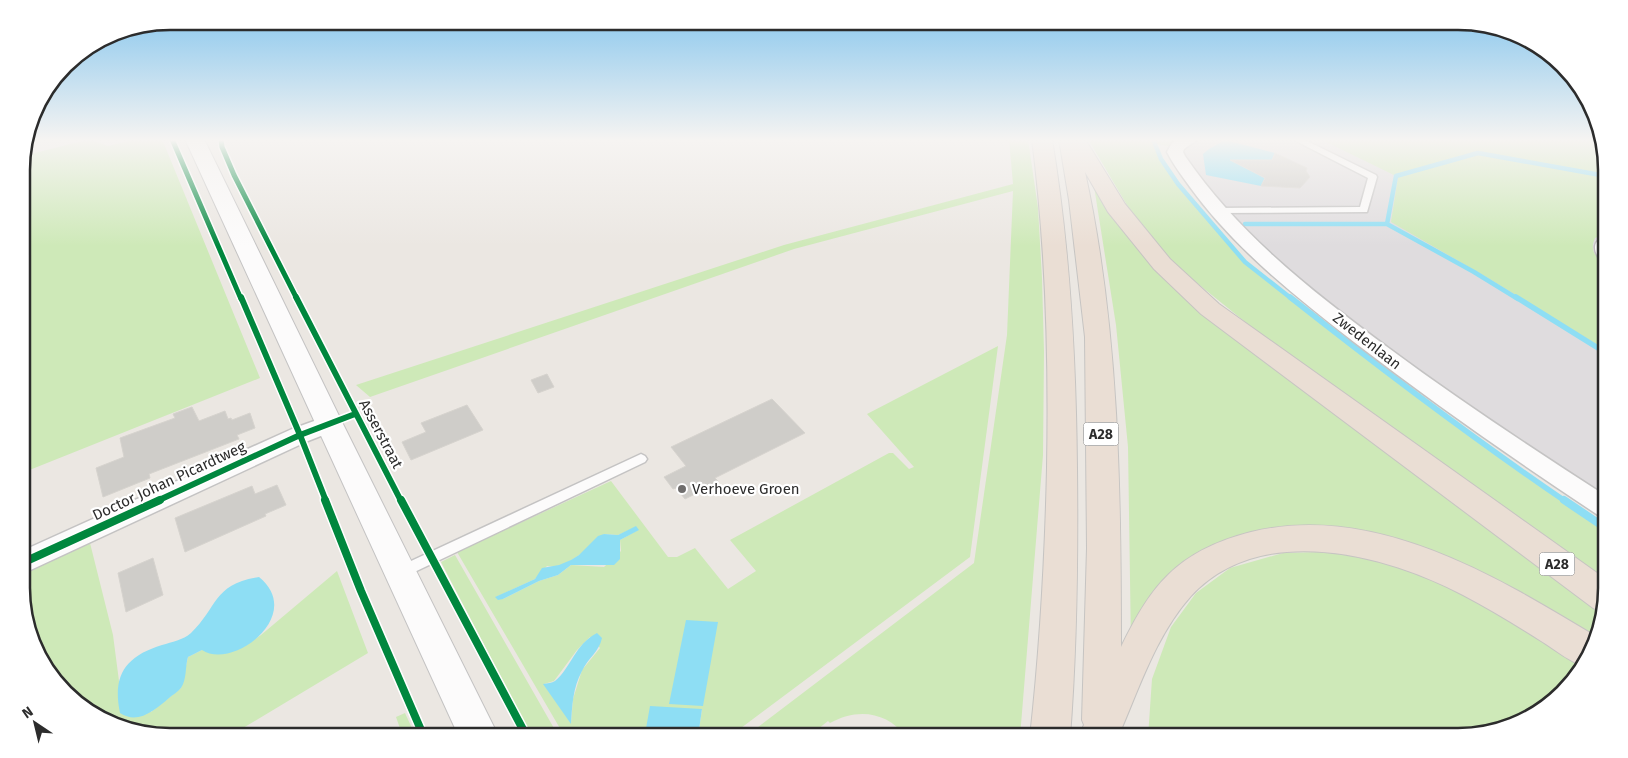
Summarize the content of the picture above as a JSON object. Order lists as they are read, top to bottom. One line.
{"streets":{"highway":["A28"],"street":["Zwedenlaan","Doctor Johan Picardtweg"],"cycle path":["Asserstraat"]},"places":["Verhoeve Groen"],"north":"top left"}
